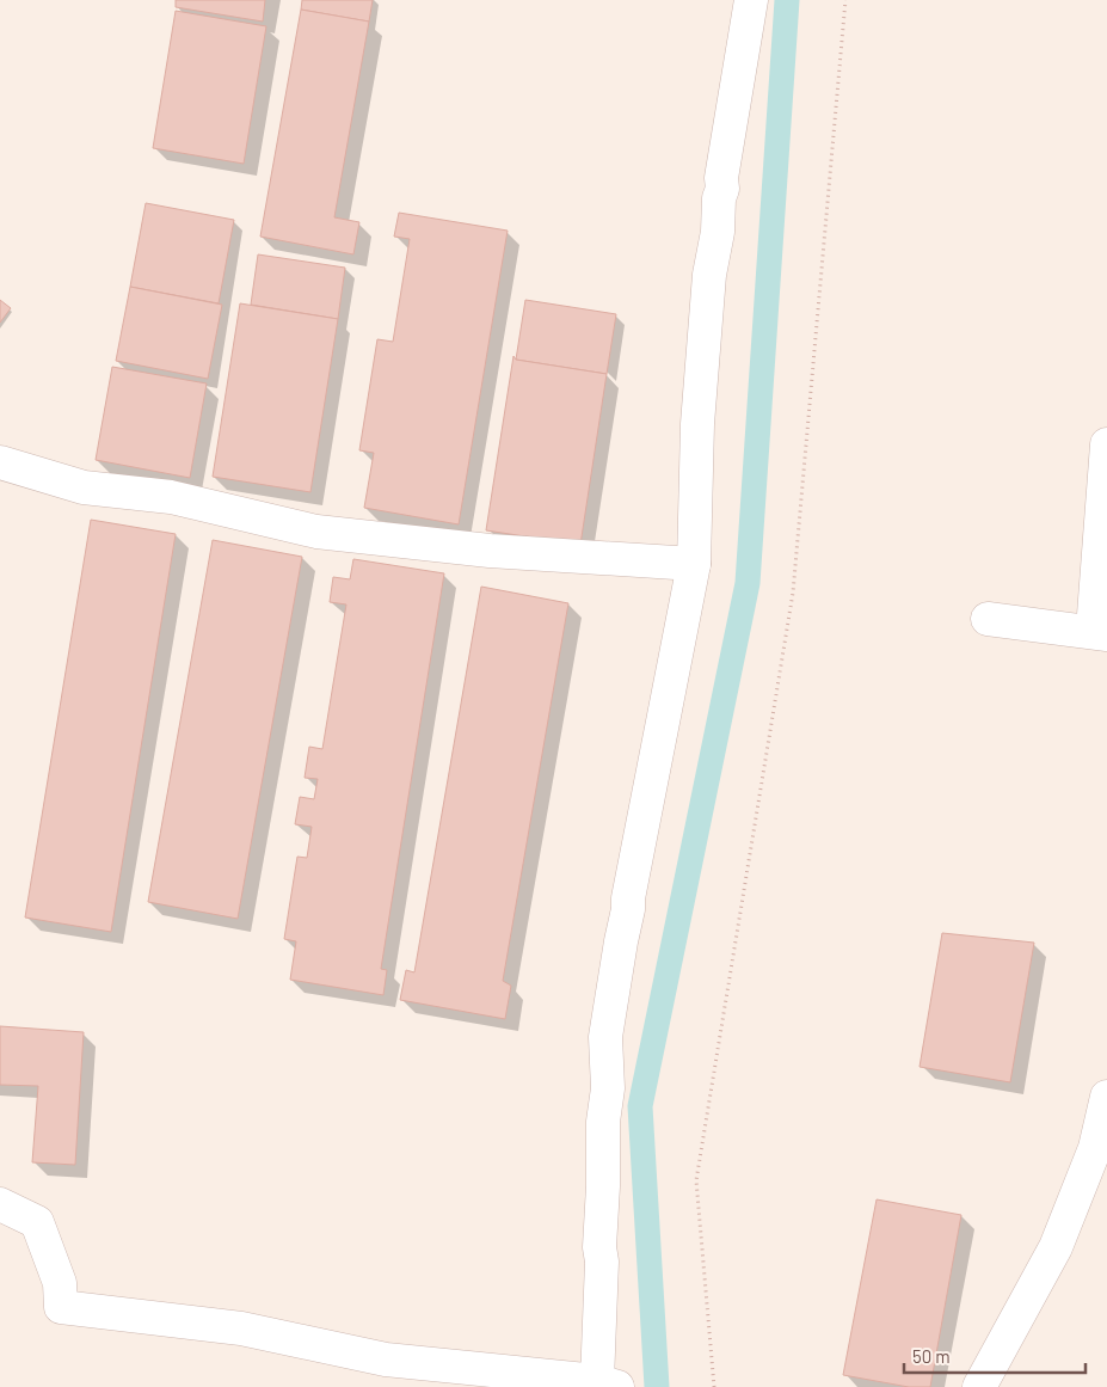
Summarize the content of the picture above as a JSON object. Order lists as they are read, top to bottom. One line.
{"scale_bar":"50 m"}
